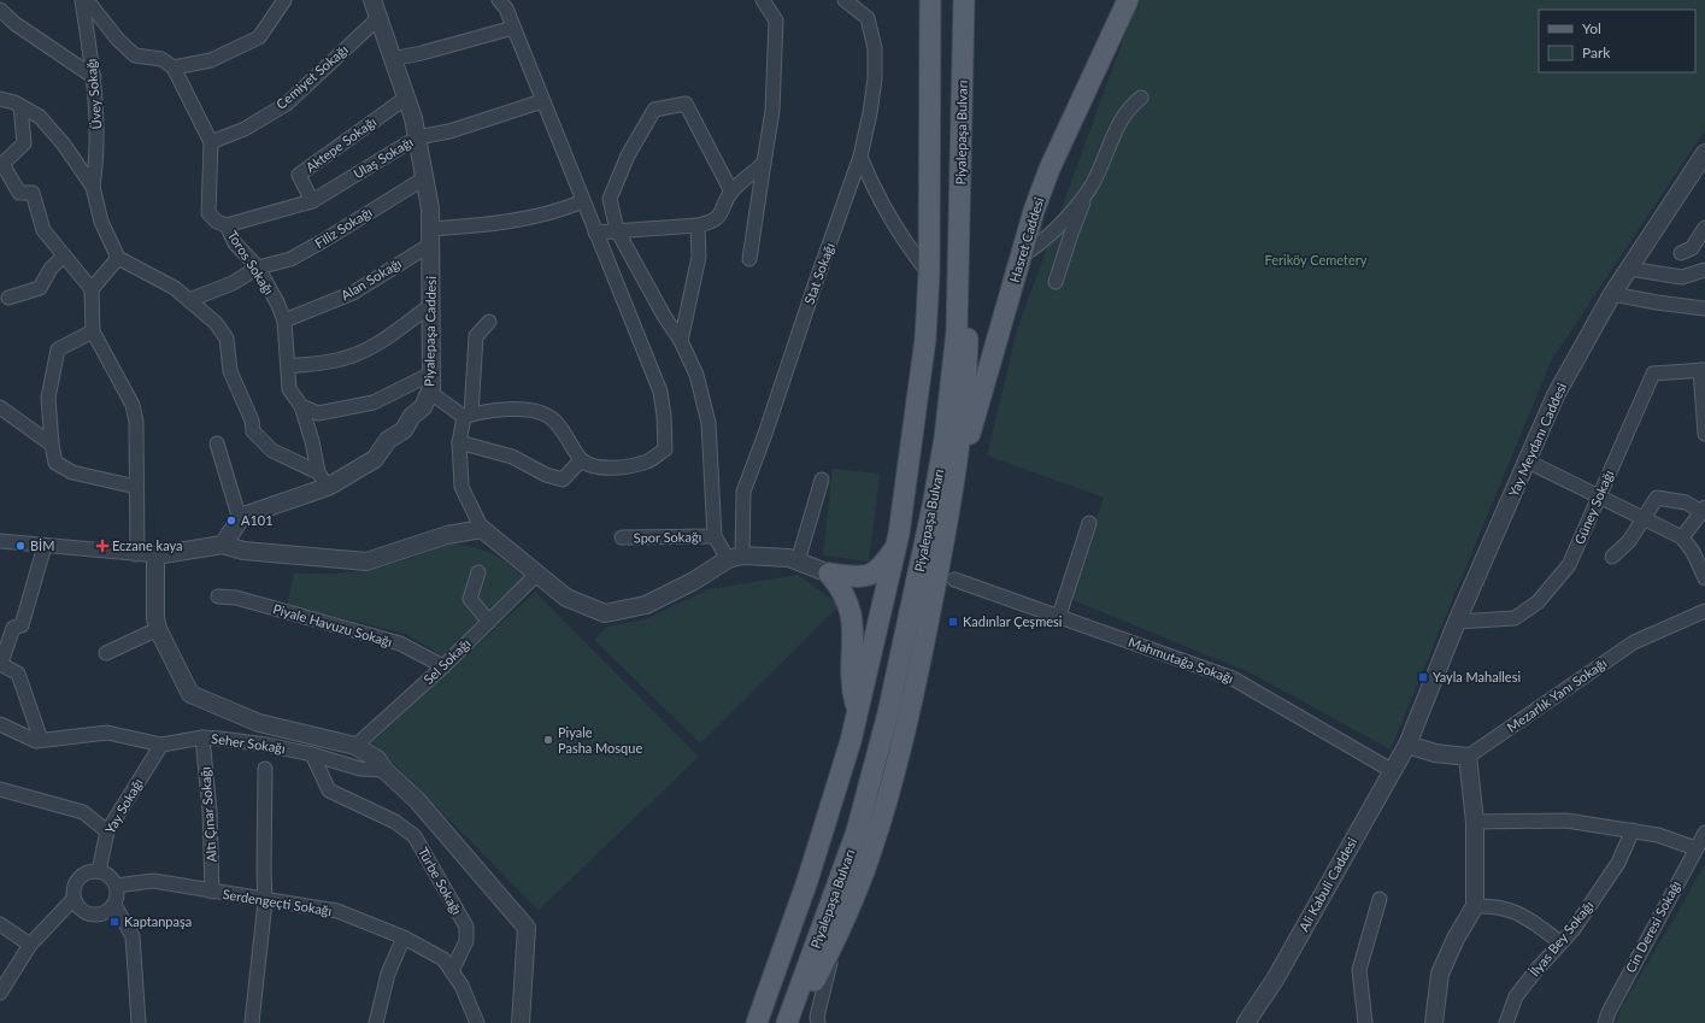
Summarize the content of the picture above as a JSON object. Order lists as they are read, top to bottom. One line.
{"streets":{"main road":["Piyalepaşa Bulvarı","Hasret Caddesi"],"street":["Cemiyet Sokağı","Üvey Sokağı","Aktepe Sokağı","Ulaş Sokağı","Filiz Sokağı","Toros Sokağı","Stat Sokağı","Alan Sokağı","Piyalepaşa Caddesi","Yay Meydanı Caddesi","Güney Sokağı","Spor Sokağı","Piyale Havuzu Sokağı","Mahmutağa Sokağı","Sel Sokağı","Mezarlık Yanı Sokağı","Seher Sokağı","Yay Sokağı","Altı Çınar Sokağı","Türbe Sokağı","Ali Kabuli Caddesi","Serdengeçti Sokağı","Cin Deresi Sokağı","İlyas Bey Sokağı"]},"crossings":[["Cemiyet Sokağı","Toros Sokağı"],["Cemiyet Sokağı","Piyalepaşa Caddesi"],["Aktepe Sokağı","Ulaş Sokağı"],["Aktepe Sokağı","Piyalepaşa Caddesi"],["Ulaş Sokağı","Toros Sokağı"],["Ulaş Sokağı","Piyalepaşa Caddesi"],["Filiz Sokağı","Toros Sokağı"],["Filiz Sokağı","Piyalepaşa Caddesi"],["Toros Sokağı","Alan Sokağı"],["Alan Sokağı","Piyalepaşa Caddesi"],["Yay Meydanı Caddesi","Güney Sokağı"],["Yay Meydanı Caddesi","Ali Kabuli Caddesi"],["Piyale Havuzu Sokağı","Sel Sokağı"],["Mahmutağa Sokağı","Ali Kabuli Caddesi"],["Seher Sokağı","Yay Sokağı"],["Seher Sokağı","Altı Çınar Sokağı"],["Seher Sokağı","Türbe Sokağı"],["Yay Sokağı","Serdengeçti Sokağı"],["Altı Çınar Sokağı","Serdengeçti Sokağı"],["Türbe Sokağı","Serdengeçti Sokağı"]],"parks":["Feriköy Cemetery"],"places":{"other":["A101","BİM","Piyale Pasha Mosque"],"health":["Eczane kaya"],"transit":["Kadınlar Çeşmesi","Yayla Mahallesi","Kaptanpaşa"]},"legend":["Yol","Park"]}
